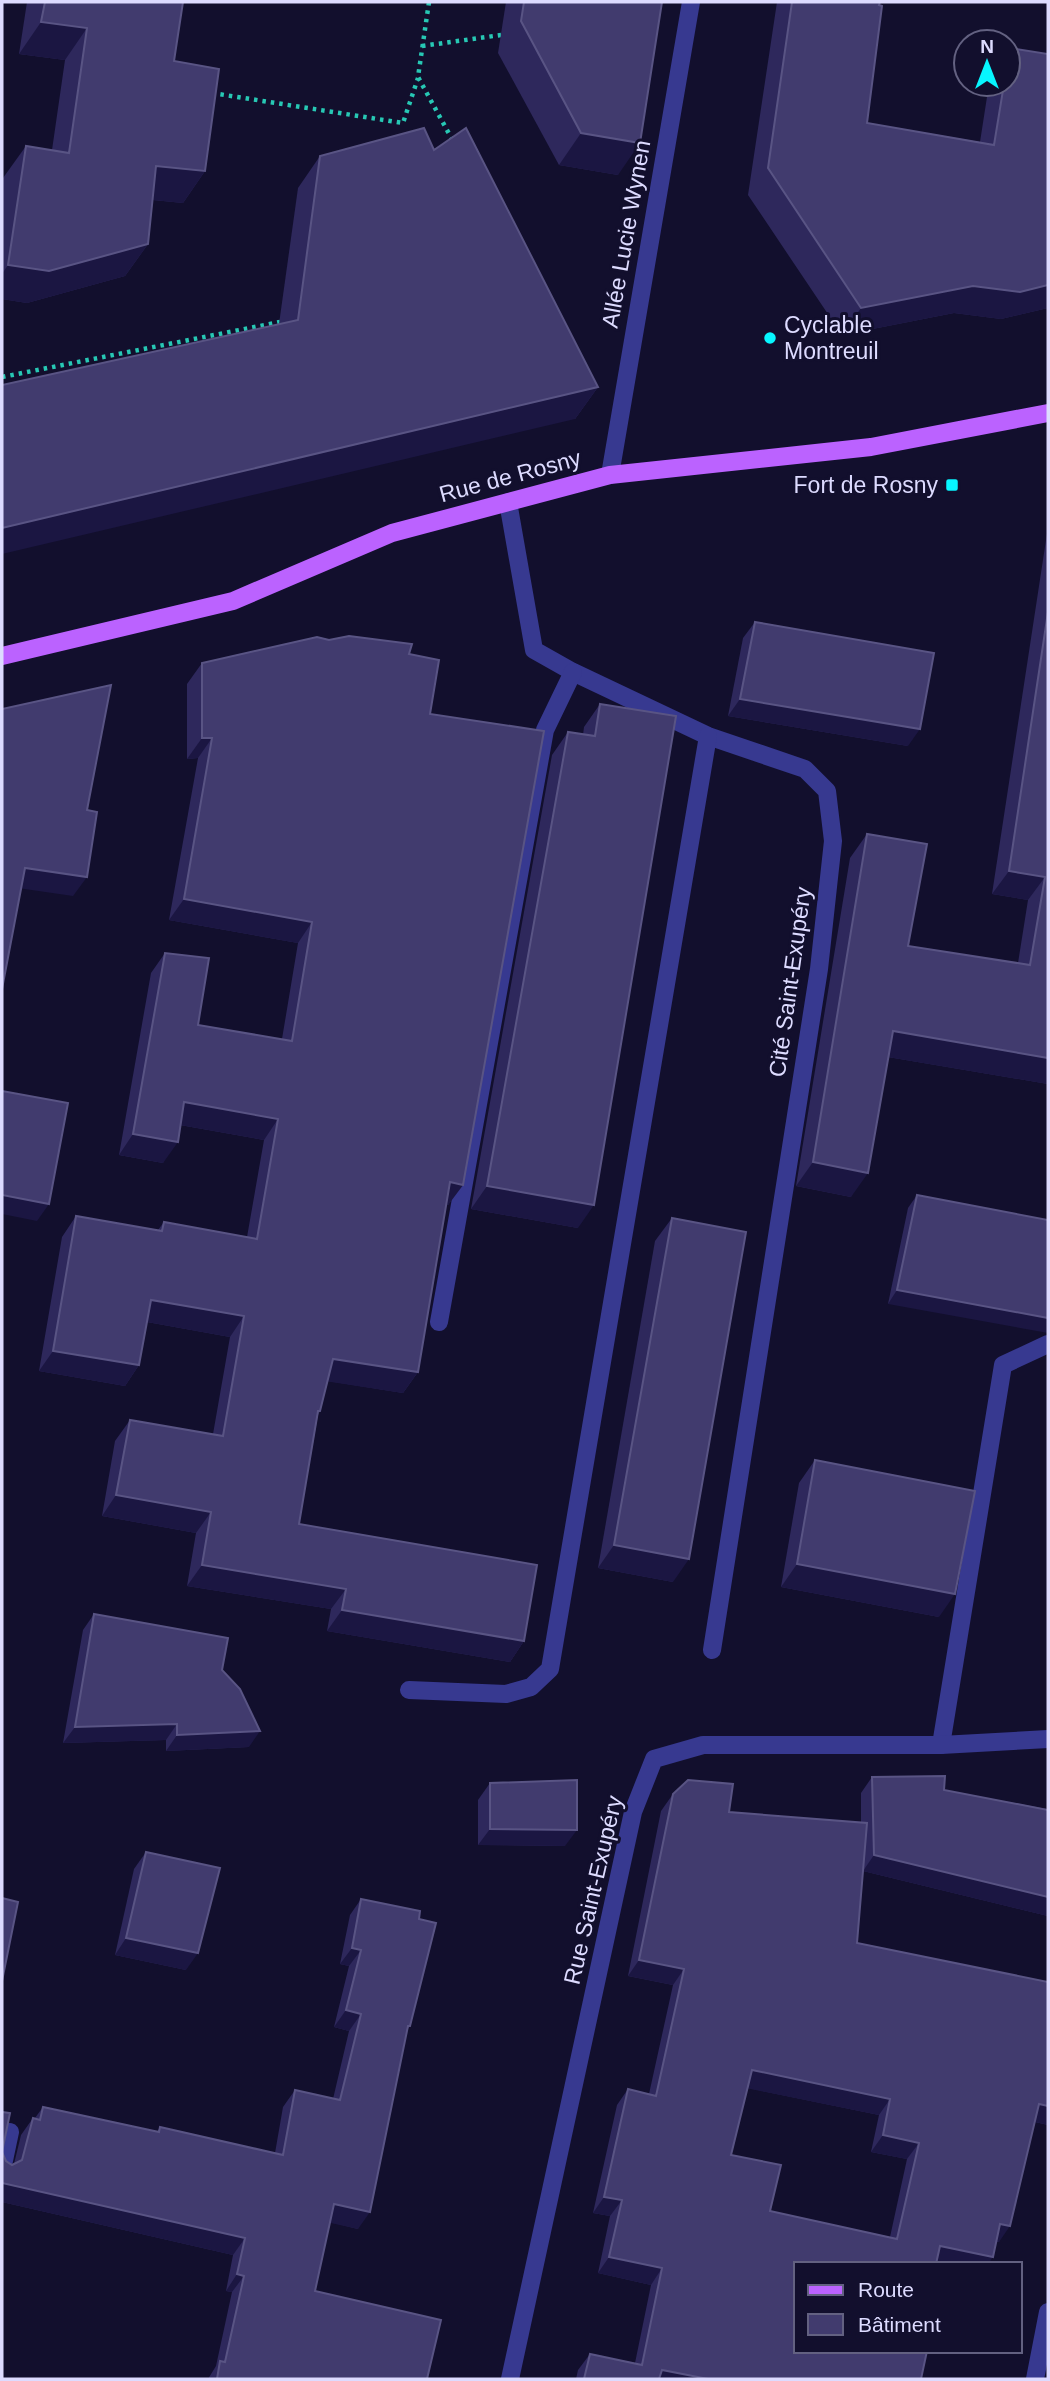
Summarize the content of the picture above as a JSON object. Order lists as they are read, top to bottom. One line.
{"streets":{"main road":["Rue de Rosny"],"street":["Allée Lucie Wynen","Cité Saint-Exupéry","Rue Saint-Exupéry"]},"crossings":[["Allée Lucie Wynen","Rue de Rosny"],["Rue de Rosny","Cité Saint-Exupéry"]],"places":{"other":["Cyclable Montreuil"],"transit":["Fort de Rosny"]},"legend":["Route","Bâtiment"],"north":"top"}
